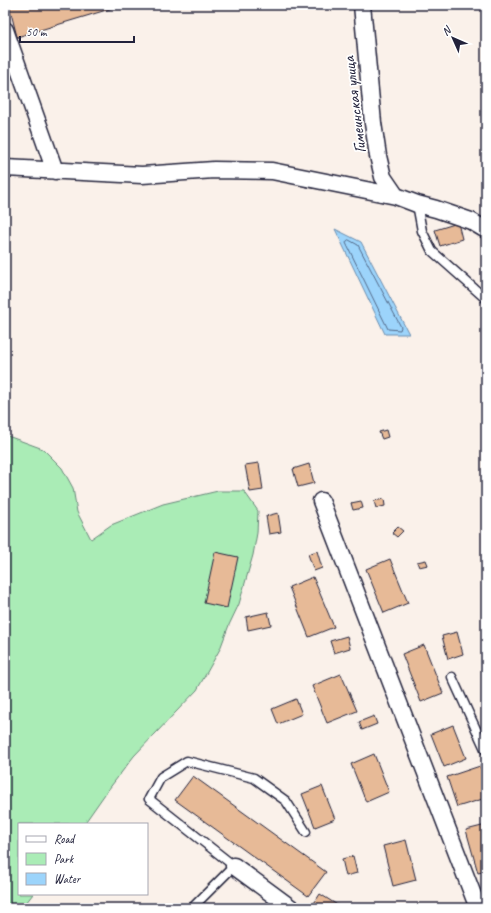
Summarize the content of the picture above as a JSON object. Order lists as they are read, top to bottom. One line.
{"streets":{"street":["Гимеинская улица"]},"legend":["Road","Park","Water"],"scale_bar":"50 m","north":"top left"}
